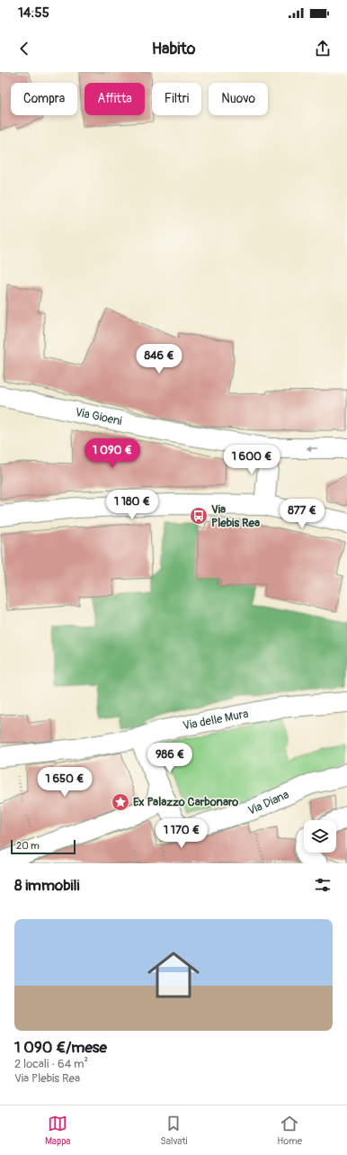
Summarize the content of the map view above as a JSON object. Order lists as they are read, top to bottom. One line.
{"streets":{"street":["Via Gioeni","Via delle Mura","Via Diana"]},"places":{"bus stop":["Via Plebis Rea"],"place":["Ex Palazzo Carbonaro"]},"scale_bar":"20 m","page":{"status":"14:55","header":"Habito","chip":["Compra","Affitta","Filtri","Nuovo"],"price":["846 €","1 090 €","1 600 €","1 180 €","877 €","986 €","1 650 €","1 170 €"],"scale":"20 m","heading":"8 immobili","list":[{"name":"1 090 €/mese","note":"2 locali · 64 m² · Via Plebis Rea"}],"tabs":["Mappa","Salvati","Home"]}}
